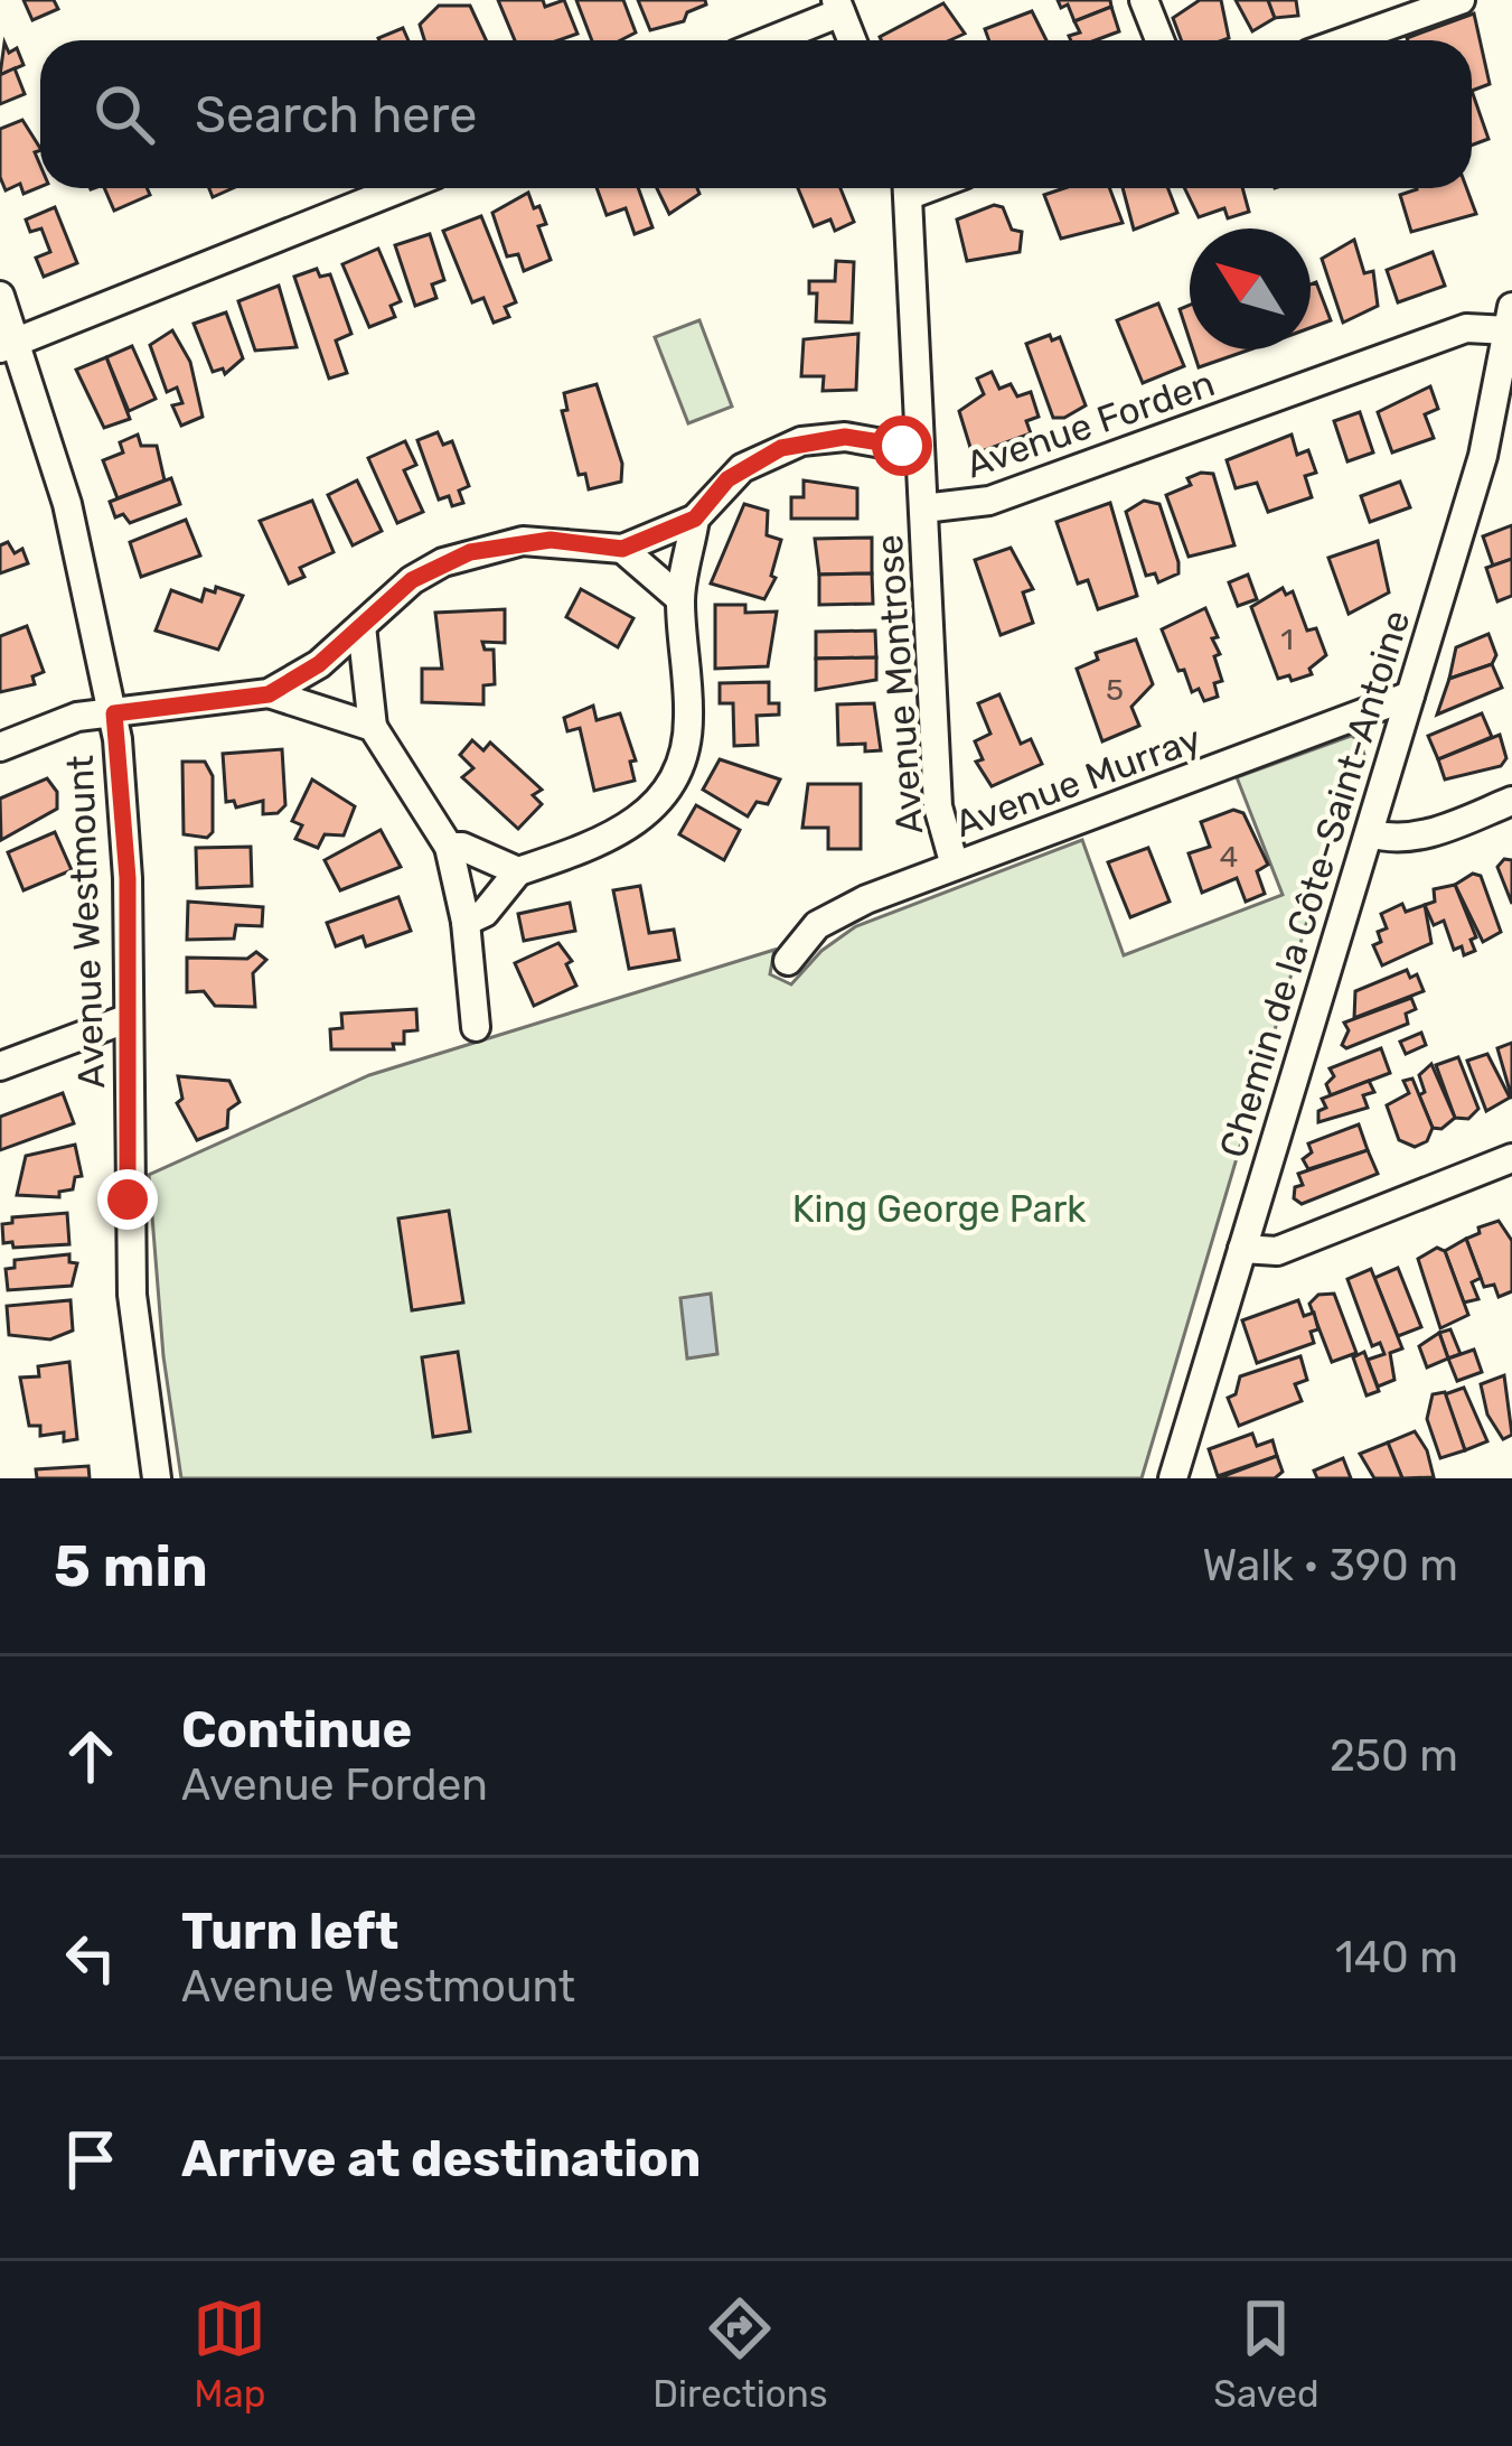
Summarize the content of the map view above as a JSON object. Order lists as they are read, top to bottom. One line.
{"streets":{"street":["Avenue Forden","Avenue Montrose","Avenue Murray","Chemin de la Côte-Saint-Antoine","Avenue Westmount"]},"crossings":[["Avenue Forden","Avenue Montrose"],["Avenue Forden","Chemin de la Côte-Saint-Antoine"],["Avenue Forden","Avenue Westmount"],["Avenue Montrose","Avenue Murray"],["Avenue Murray","Chemin de la Côte-Saint-Antoine"]],"parks":["King George Park"],"house_numbers":["1","5","4"],"north":"top left","page":{"search":"Search here","heading":["5 min","Walk · 390 m"],"list":[["Continue","Avenue Forden","250 m"],["Turn left","Avenue Westmount","140 m"],"Arrive at destination"],"nav":["Map","Directions","Saved"]}}
